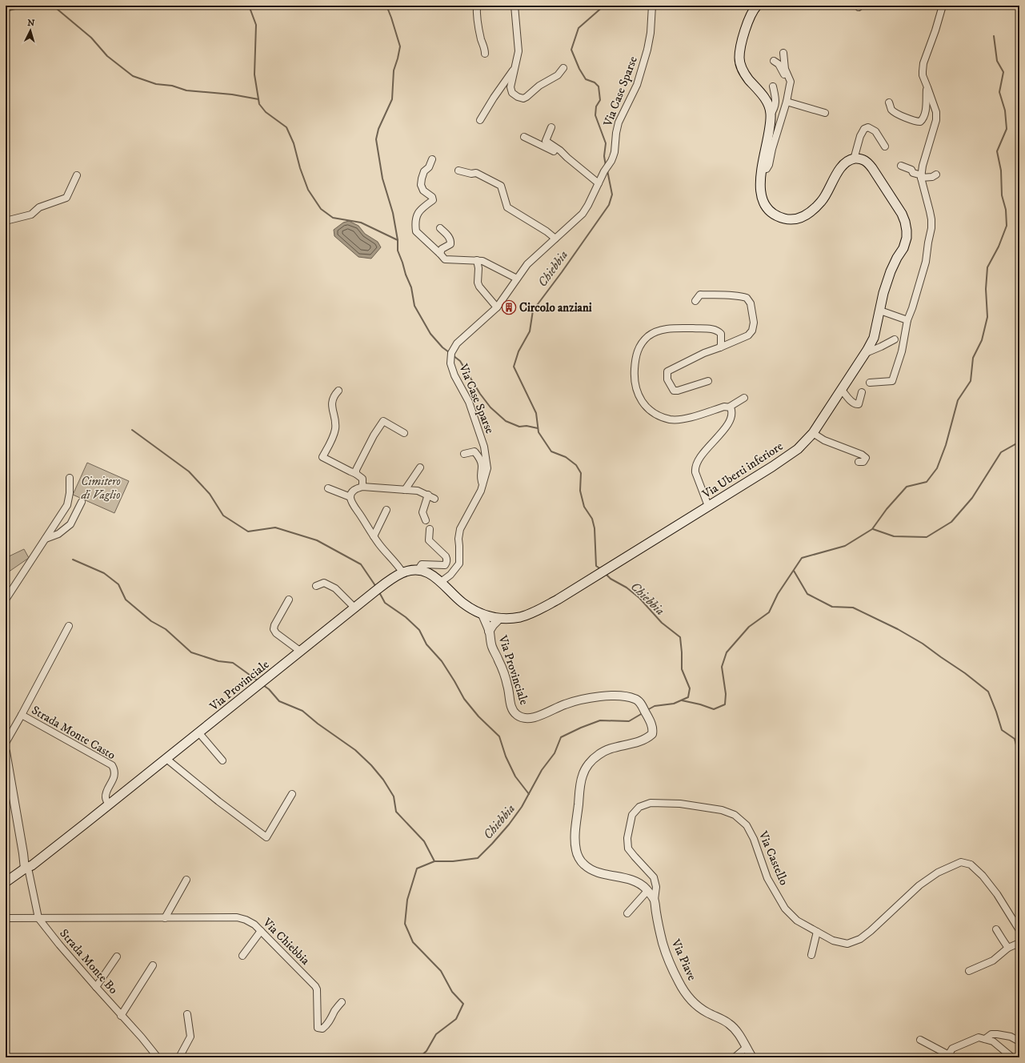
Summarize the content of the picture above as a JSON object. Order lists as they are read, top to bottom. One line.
{"streets":{"main road":["Via Uberti inferiore","Via Provinciale"],"street":["Via Case Sparse","Strada Monte Casto","Via Castello","Via Chiebbia","Via Piave","Strada Monte Bo"]},"crossings":[["Via Case Sparse","Via Uberti inferiore"],["Via Uberti inferiore","Via Provinciale"],["Via Provinciale","Strada Monte Casto"],["Via Provinciale","Via Castello"],["Via Provinciale","Via Piave"],["Via Provinciale","Strada Monte Bo"],["Via Castello","Via Piave"],["Via Chiebbia","Strada Monte Bo"]],"water":["Chiebbia"],"parks":["Cimitero di Vaglio"],"places":{"building":["Circolo anziani"]},"north":"top"}
